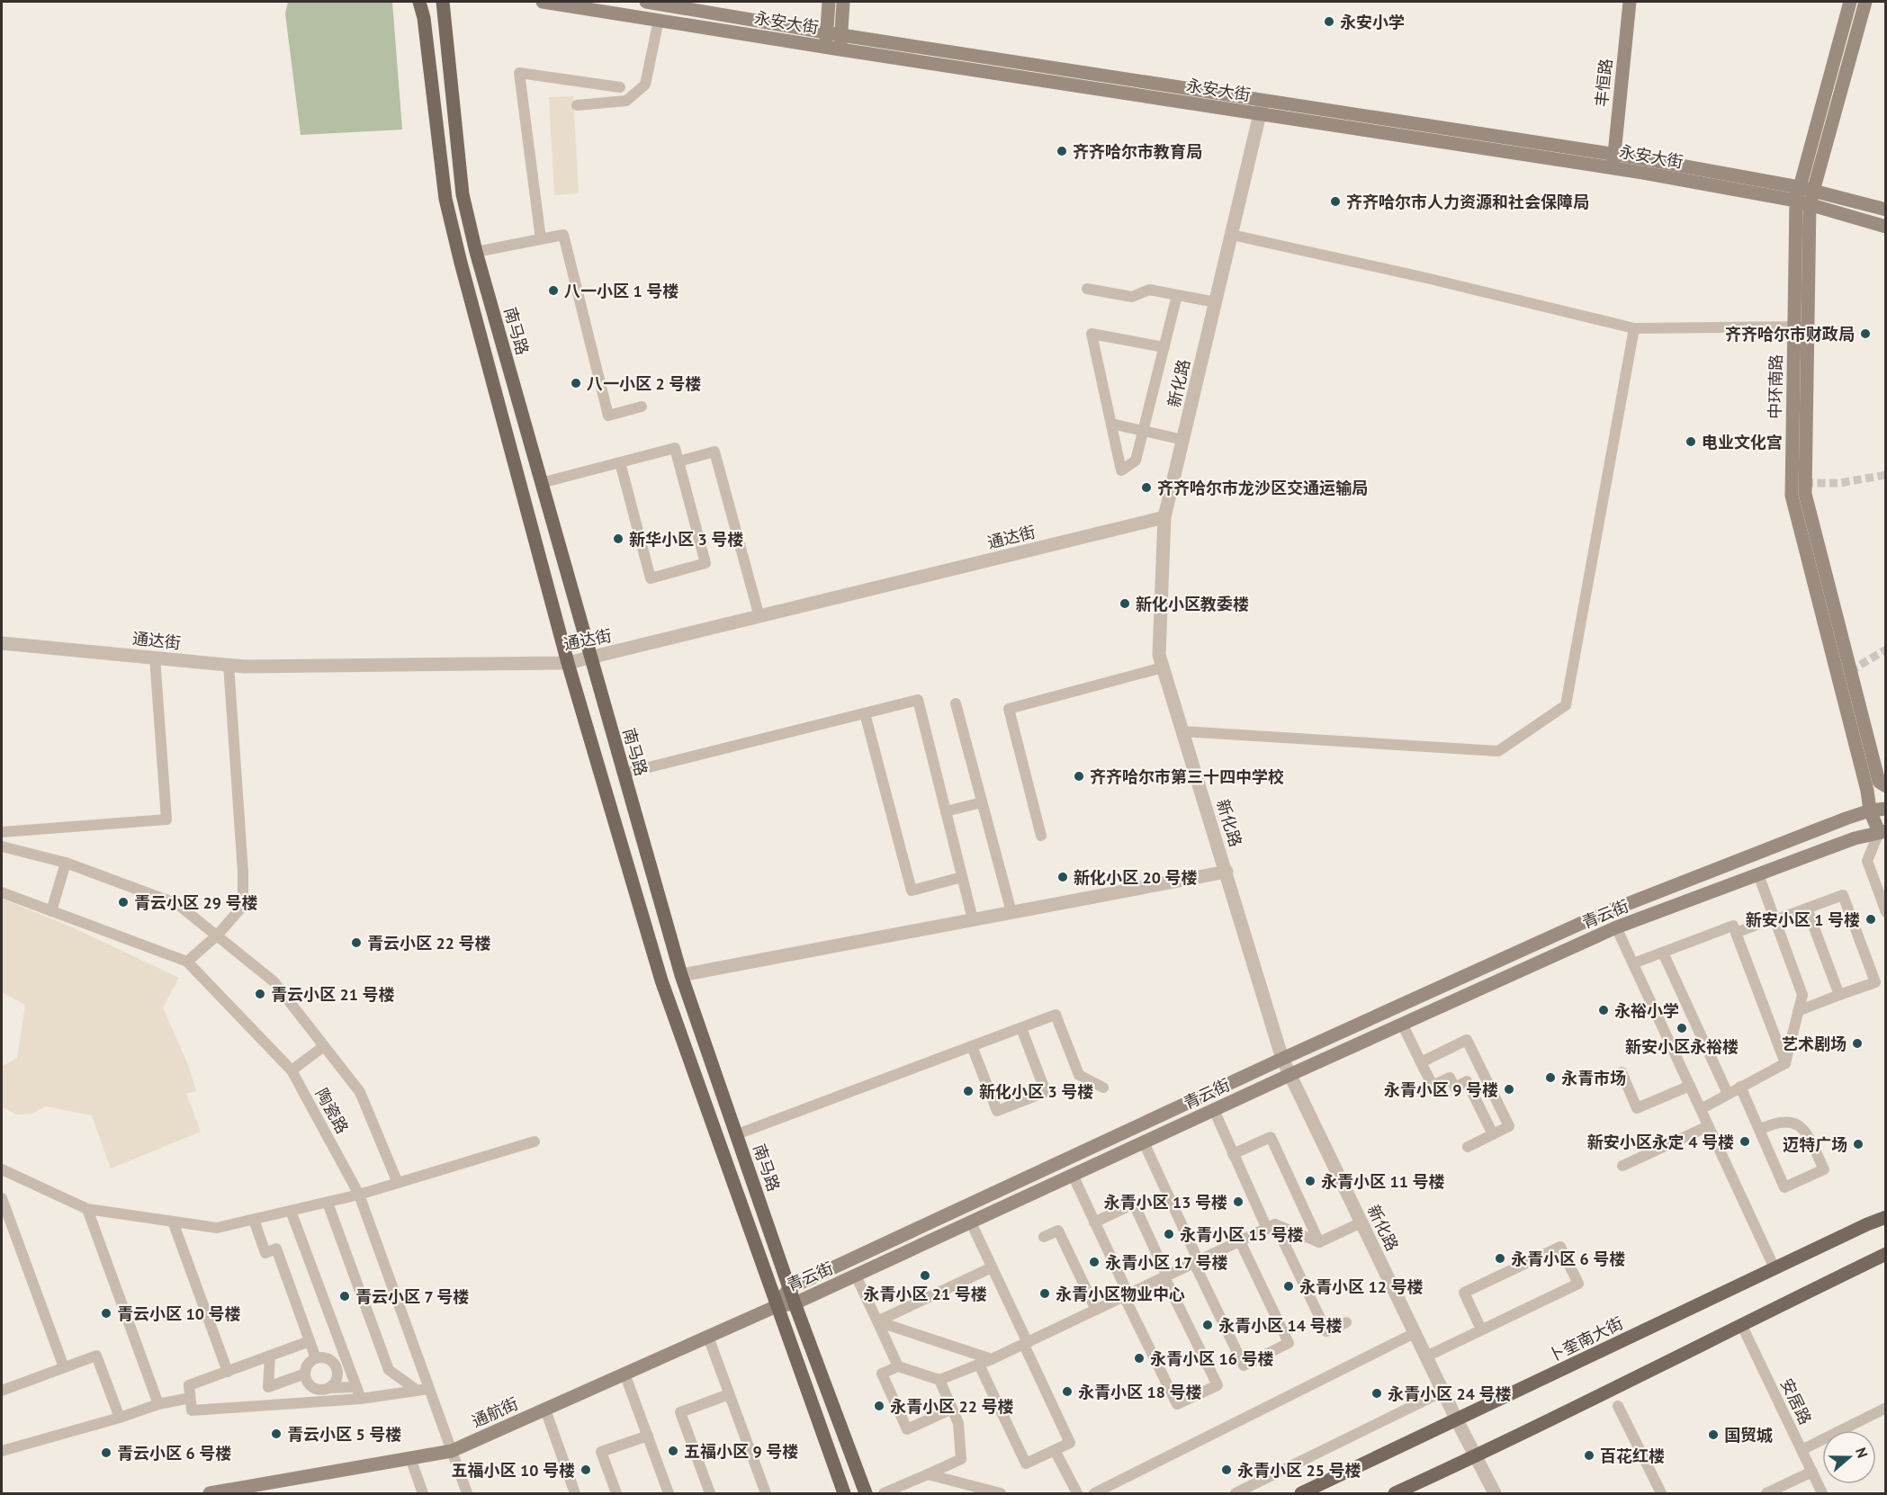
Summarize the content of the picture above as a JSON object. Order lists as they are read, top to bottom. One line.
{"streets":{"main road":["永安大街","丰恒路","南马路","中环南路","青云街","卜奎南大街","通航街"],"street":["新化路","通达街","陶瓷路","安居路"]},"crossings":[["永安大街","丰恒路"],["永安大街","新化路"],["永安大街","中环南路"],["南马路","通达街"],["南马路","青云街"],["新化路","通达街"],["新化路","青云街"],["新化路","卜奎南大街"],["中环南路","青云街"],["青云街","通航街"],["陶瓷路","通航街"]],"places":["永安小学","齐齐哈尔市教育局","齐齐哈尔市人力资源和社会保障局","八一小区 1 号楼","齐齐哈尔市财政局","八一小区 2 号楼","电业文化宫","齐齐哈尔市龙沙区交通运输局","新华小区 3 号楼","新化小区教委楼","齐齐哈尔市第三十四中学校","新化小区 20 号楼","青云小区 29 号楼","新安小区 1 号楼","青云小区 22 号楼","青云小区 21 号楼","永裕小学","新安小区永裕楼","艺术剧场","永青市场","永青小区 9 号楼","新化小区 3 号楼","新安小区永定 4 号楼","迈特广场","永青小区 11 号楼","永青小区 13 号楼","永青小区 15 号楼","永青小区 6 号楼","永青小区 17 号楼","永青小区 21 号楼","永青小区 12 号楼","永青小区物业中心","青云小区 7 号楼","青云小区 10 号楼","永青小区 14 号楼","永青小区 16 号楼","永青小区 18 号楼","永青小区 24 号楼","永青小区 22 号楼","青云小区 5 号楼","国贸城","五福小区 9 号楼","青云小区 6 号楼","百花红楼","五福小区 10 号楼","永青小区 25 号楼"],"north":"right"}
